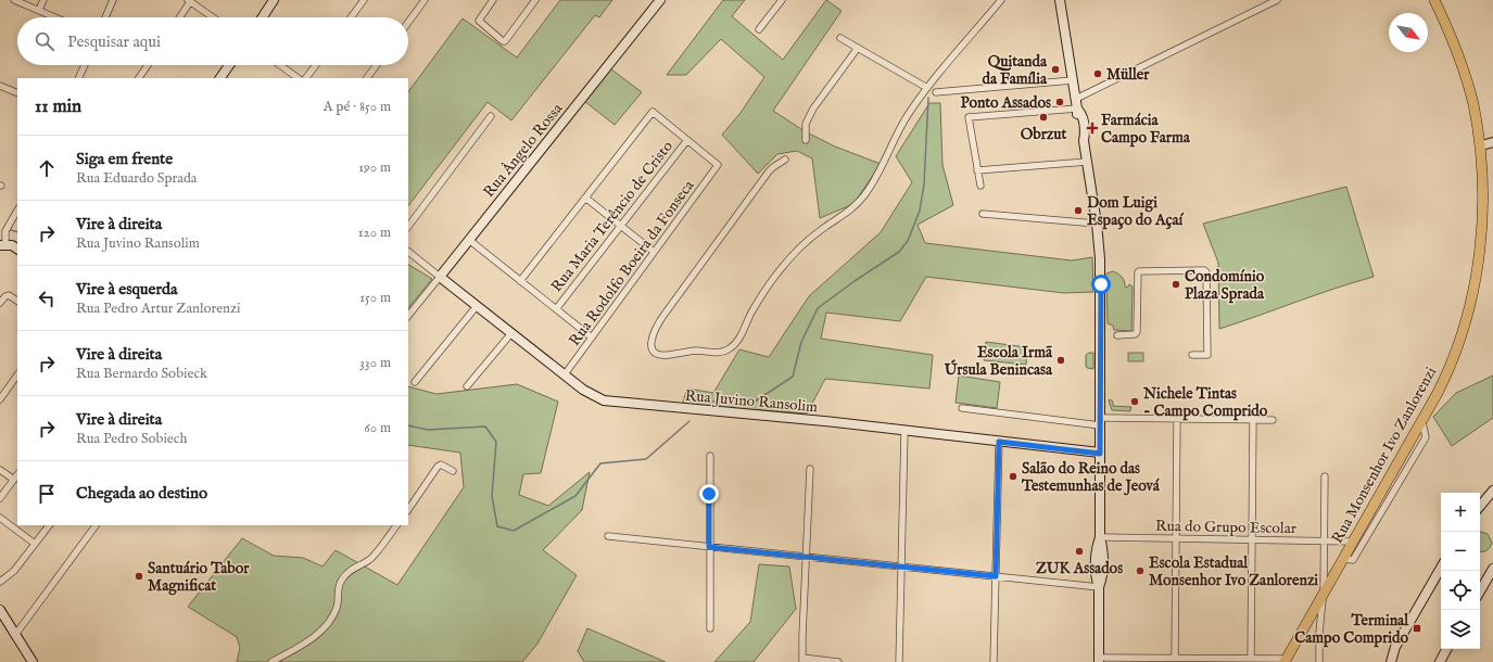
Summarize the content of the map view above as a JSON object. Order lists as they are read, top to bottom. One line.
{"streets":{"main road":["Rua Monsenhor Ivo Zanlorenzi"],"street":["Rua Ângelo Rossa","Rua Maria Terêncio de Cristo","Rua Rodolfo Boeira da Fonseca","Rua Juvino Ransolim","Rua do Grupo Escolar"]},"crossings":[["Rua Ângelo Rossa","Rua Juvino Ransolim"],["Rua Maria Terêncio de Cristo","Rua Rodolfo Boeira da Fonseca"],["Rua Rodolfo Boeira da Fonseca","Rua Juvino Ransolim"],["Rua Monsenhor Ivo Zanlorenzi","Rua do Grupo Escolar"]],"places":{"other":["Quitanda da Família","Müller","Ponto Assados","Obrzut","Dom Luigi Espaço do Açaí","Condomínio Plaza Sprada","Escola Irmã Úrsula Benincasa","Nichele Tintas - Campo Comprido","Salão do Reino das Testemunhas de Jeová","ZUK Assados","Escola Estadual Monsenhor Ivo Zanlorenzi","Santuário Tabor Magnificat"],"health":["Farmácia Campo Farma"],"transit":["Terminal Campo Comprido"]},"north":"bottom right","page":{"search":"Pesquisar aqui","heading":["11 min","A pé · 850 m"],"list":[["Siga em frente","Rua Eduardo Sprada","190 m"],["Vire à direita","Rua Juvino Ransolim","120 m"],["Vire à esquerda","Rua Pedro Artur Zanlorenzi","150 m"],["Vire à direita","Rua Bernardo Sobieck","330 m"],["Vire à direita","Rua Pedro Sobiech","60 m"],"Chegada ao destino"],"map_buttons":["+","−"]}}
